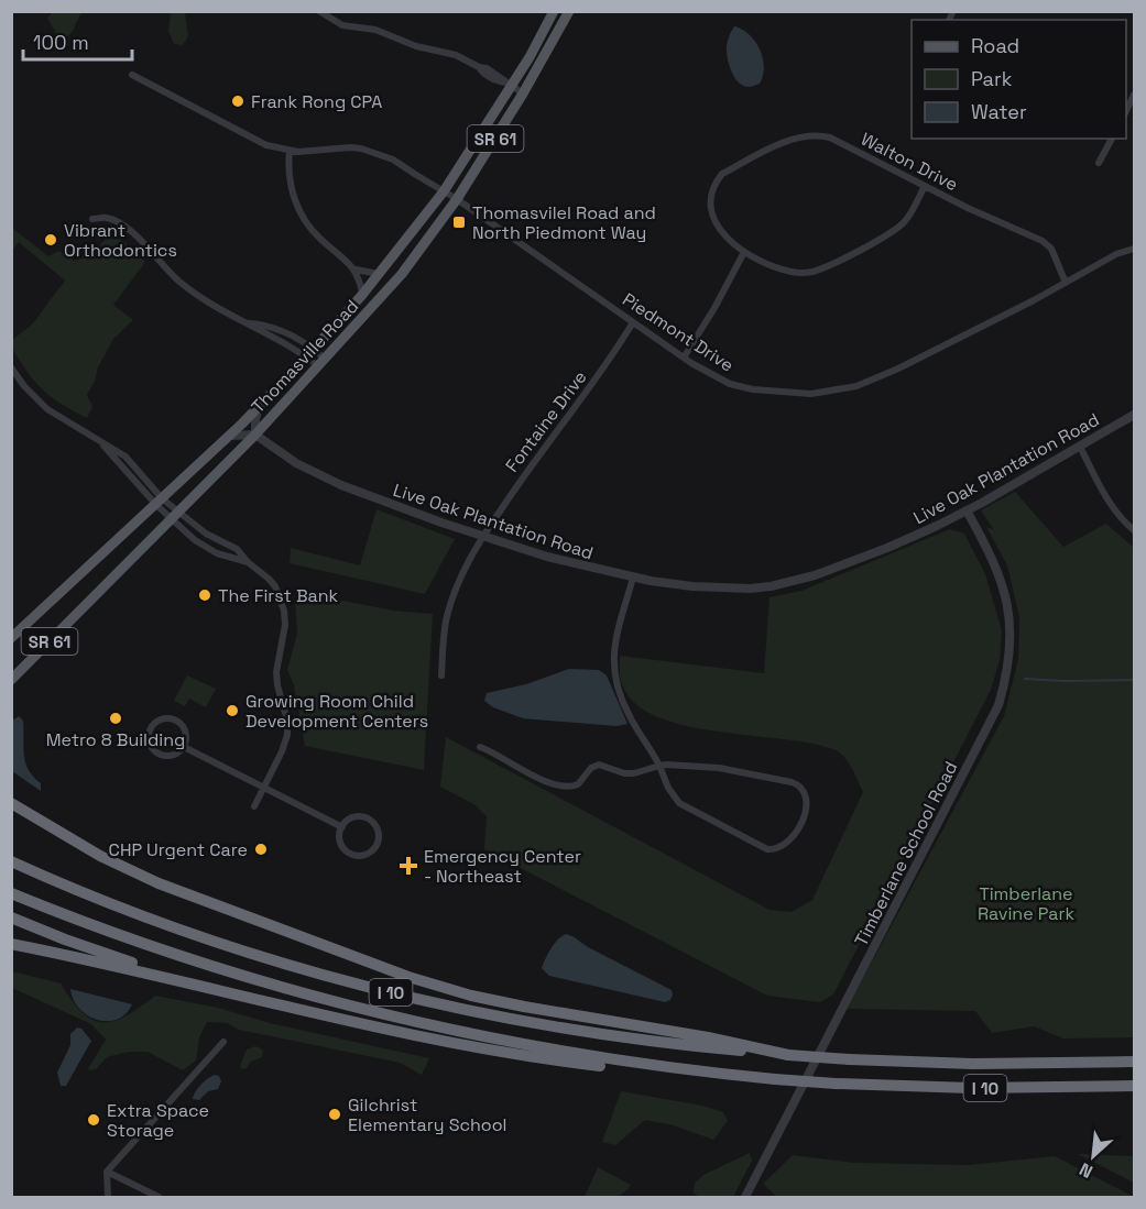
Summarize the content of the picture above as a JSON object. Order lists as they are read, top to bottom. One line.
{"streets":{"highway":["I 10"],"main road":["SR 61","Thomasville Road"],"street":["Walton Drive","Piedmont Drive","Fontaine Drive","Live Oak Plantation Road","Timberlane School Road"]},"crossings":[["Walton Drive","Piedmont Drive"],["Piedmont Drive","Thomasville Road"],["Piedmont Drive","Fontaine Drive"],["Thomasville Road","Live Oak Plantation Road"],["Fontaine Drive","Live Oak Plantation Road"],["Live Oak Plantation Road","Timberlane School Road"]],"parks":["Timberlane Ravine Park"],"places":{"other":["Frank Rong CPA","Vibrant Orthodontics","The First Bank","Growing Room Child Development Centers","Metro 8 Building","CHP Urgent Care","Gilchrist Elementary School","Extra Space Storage"],"transit":["Thomasvilel Road and North Piedmont Way"],"health":["Emergency Center - Northeast"]},"legend":["Road","Park","Water"],"scale_bar":"100 m","north":"bottom left"}
